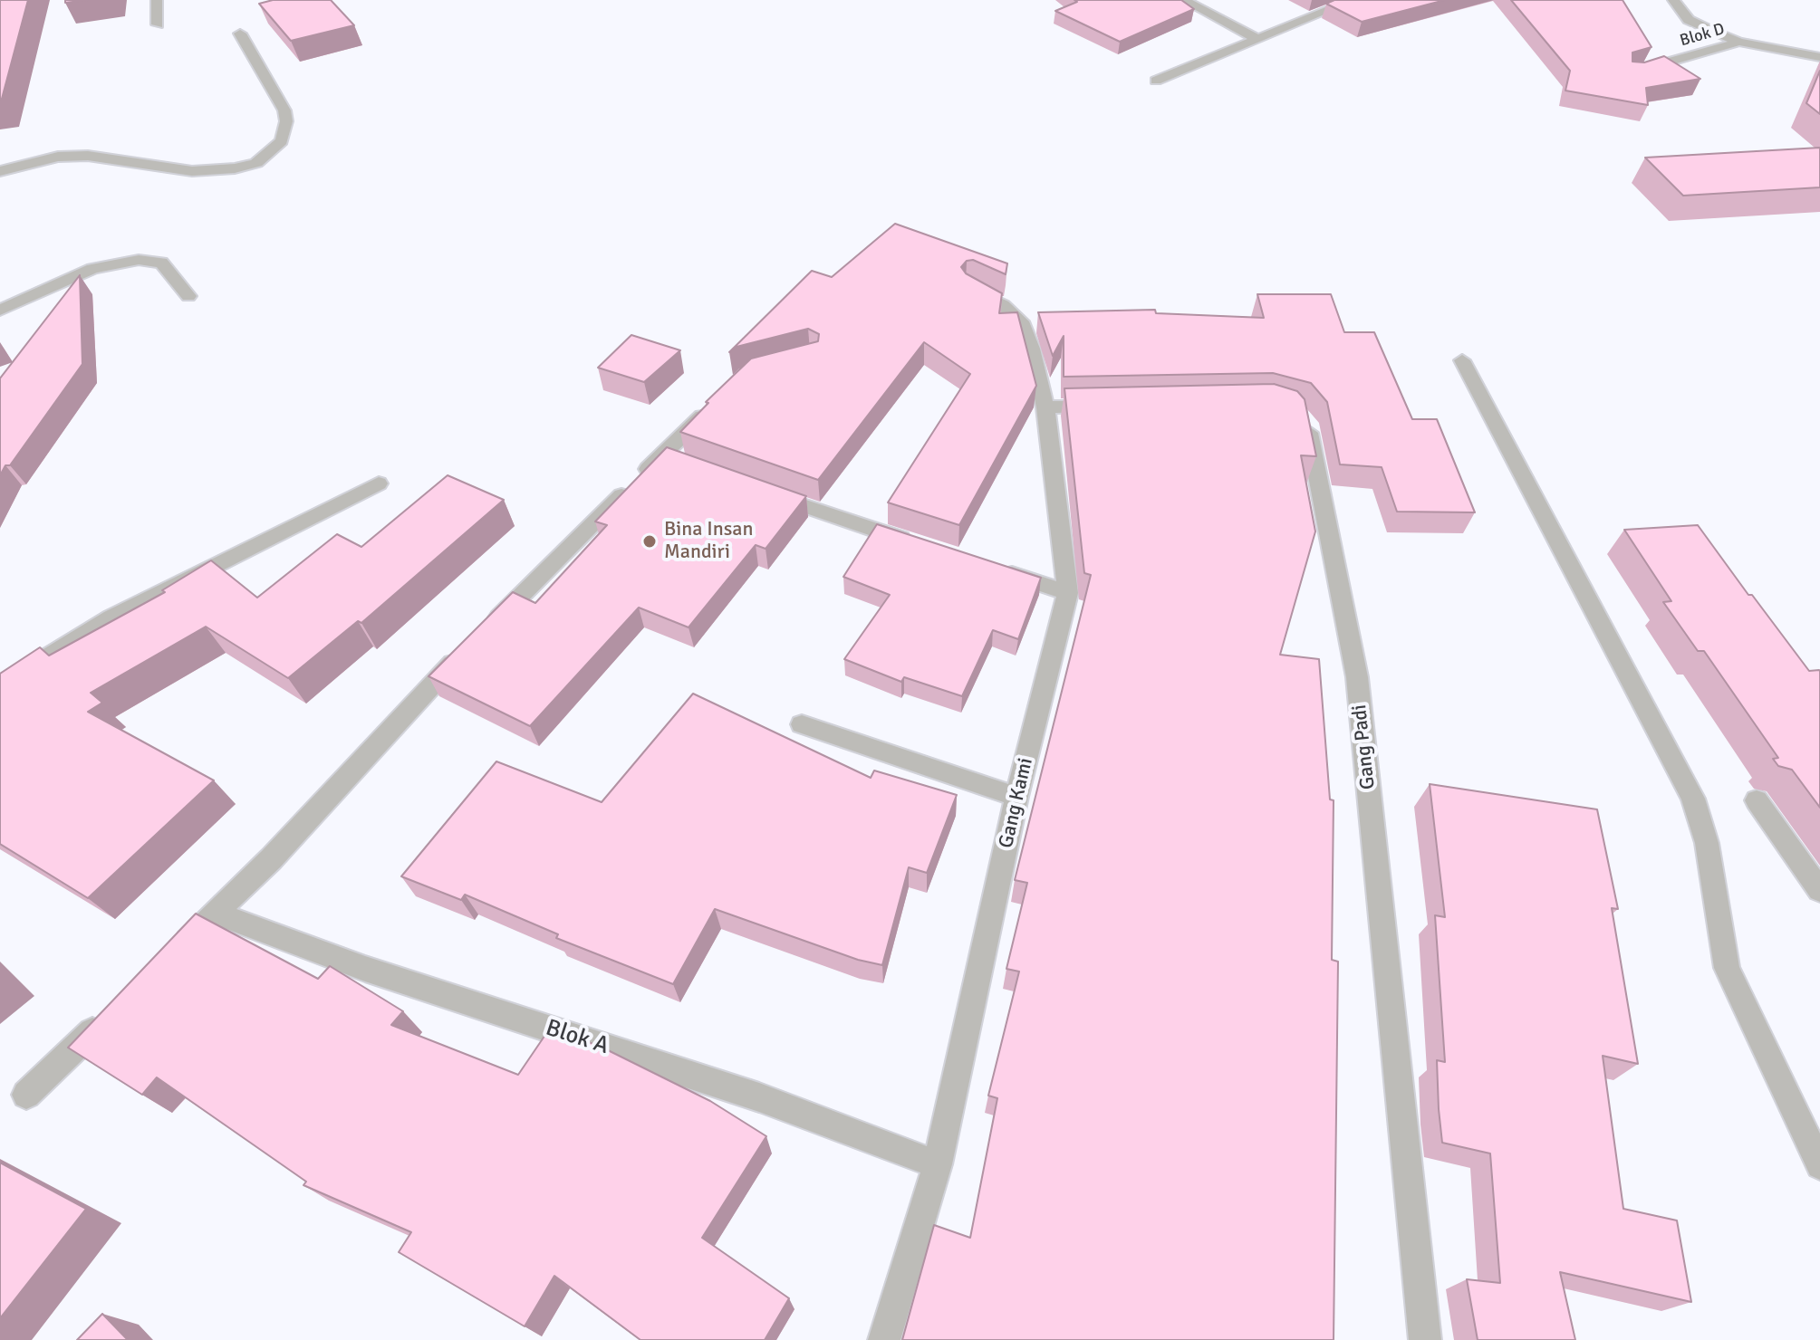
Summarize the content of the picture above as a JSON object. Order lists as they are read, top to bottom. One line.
{"streets":{"street":["Blok D","Gang Padi","Gang Kami","Blok A"]},"crossings":[["Gang Kami","Blok A"]],"places":["Bina Insan Mandiri"]}
